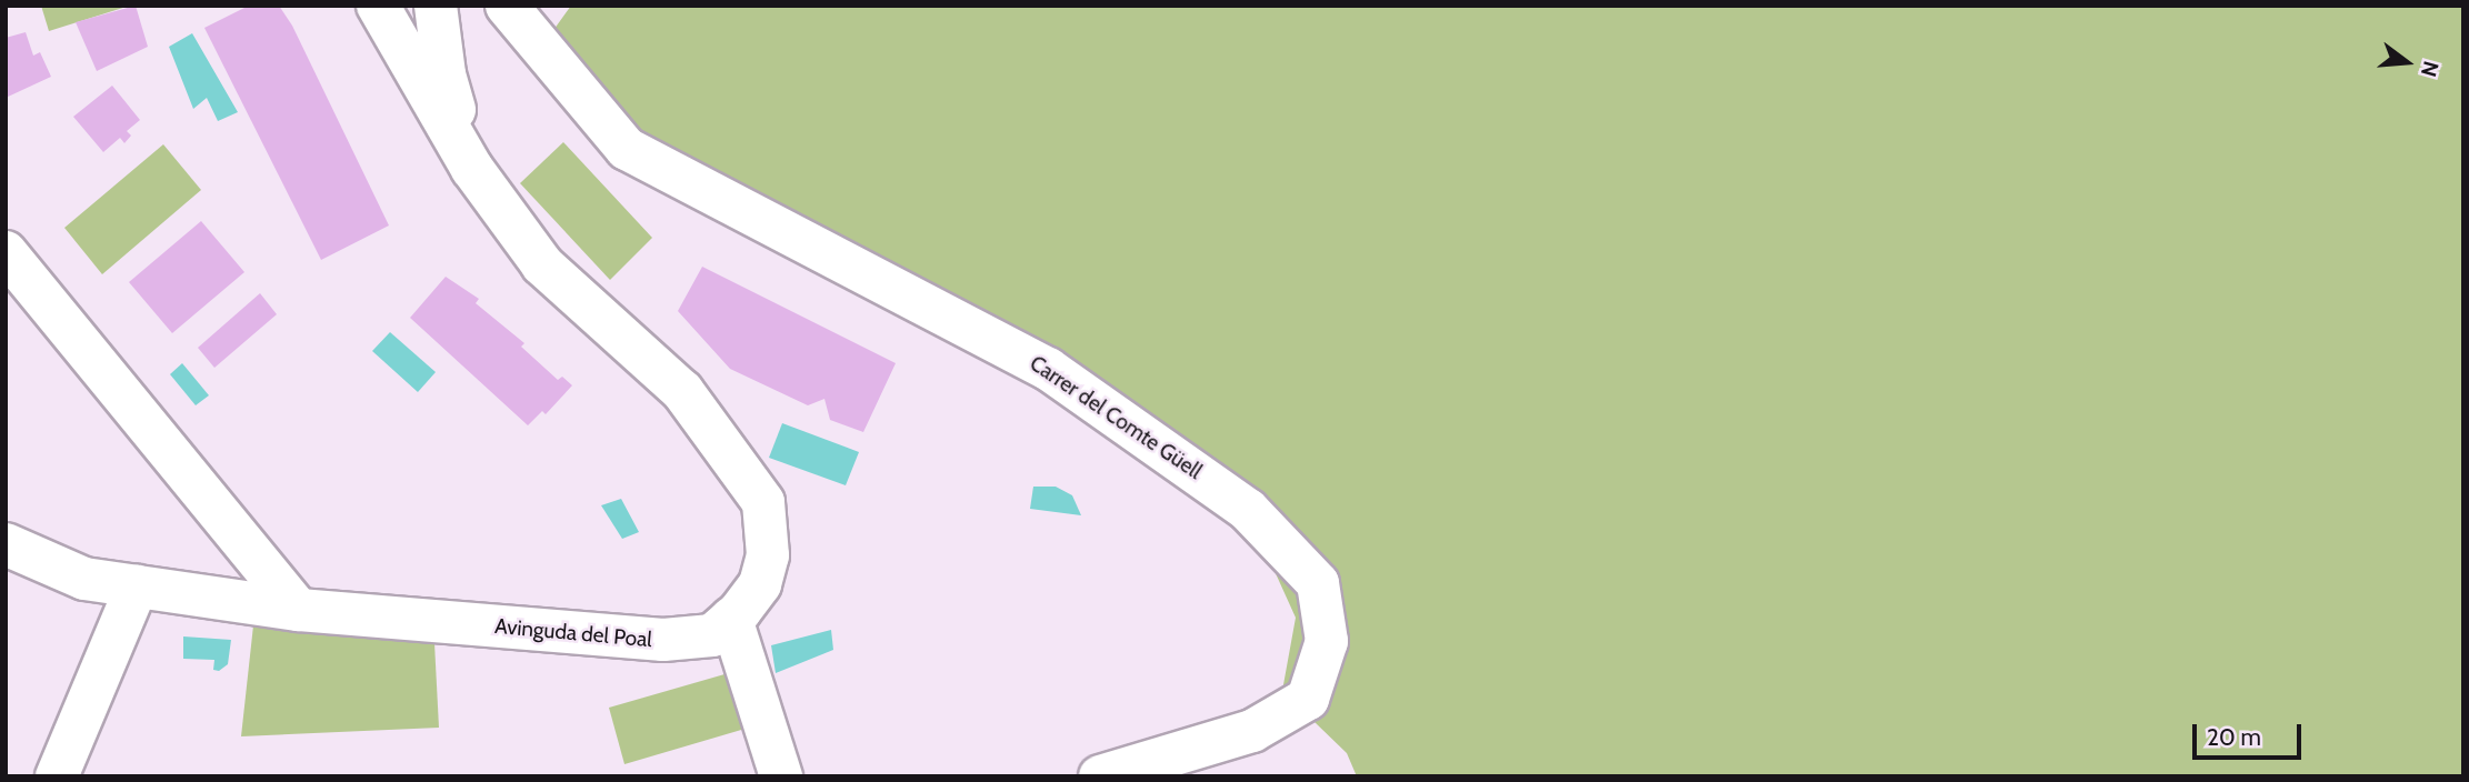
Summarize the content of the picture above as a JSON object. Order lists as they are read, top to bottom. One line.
{"streets":{"street":["Carrer del Comte Güell","Avinguda del Poal"]},"scale_bar":"20 m","north":"right"}
